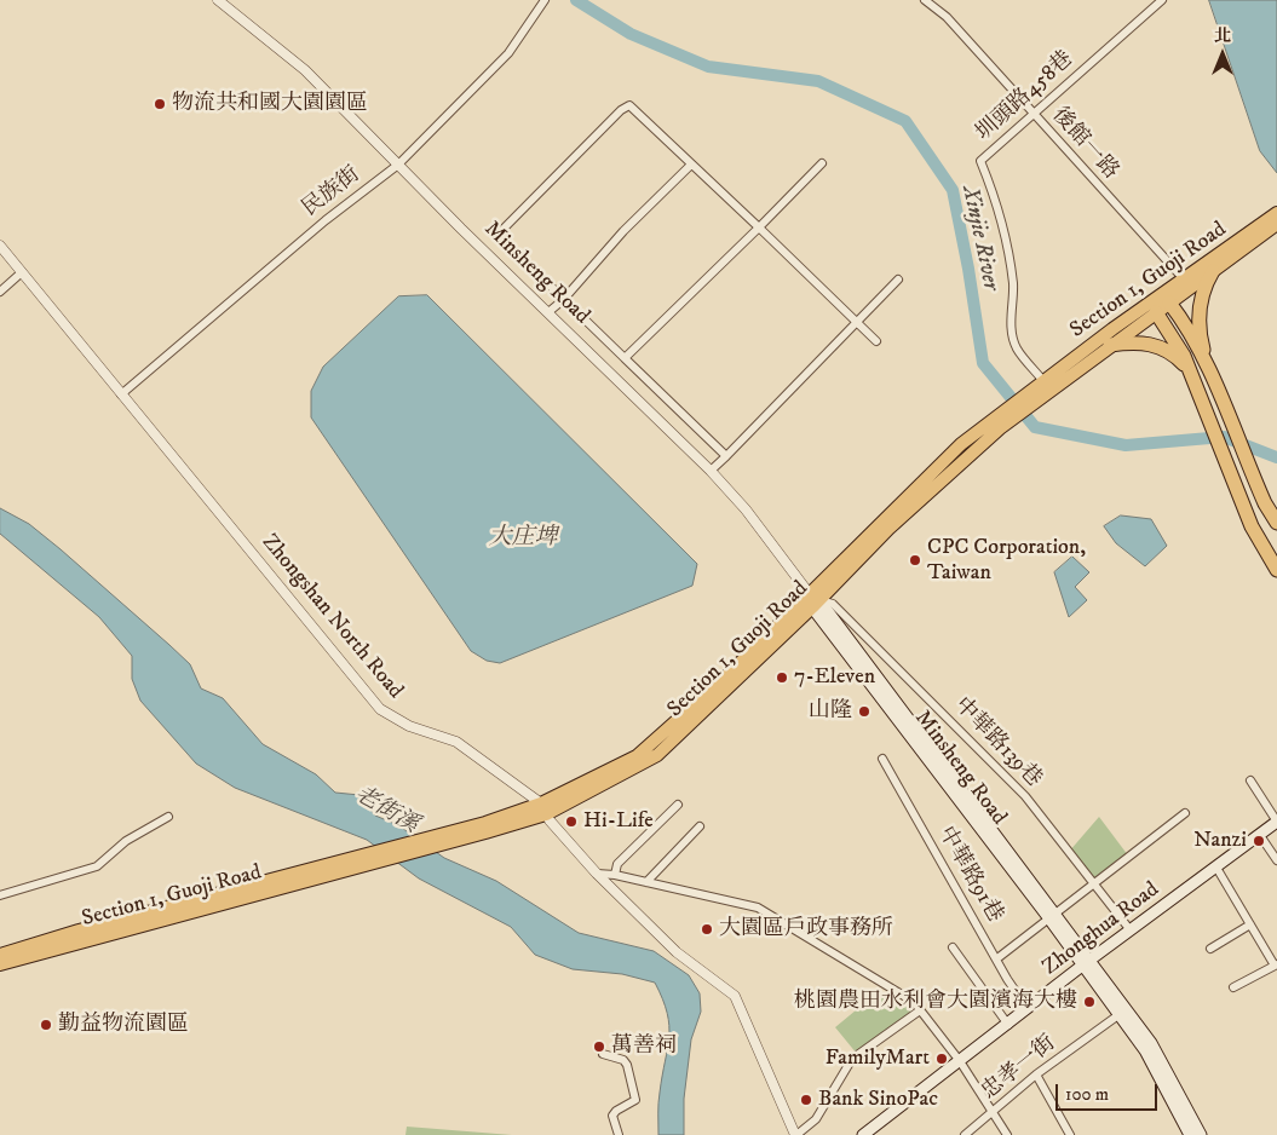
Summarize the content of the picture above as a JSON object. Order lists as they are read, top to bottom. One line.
{"streets":{"main road":["Minsheng Road","Section 1, Guoji Road","Zhonghua Road"],"street":["圳頭路458巷","後館一路","民族街","Zhongshan North Road","中華路139巷","中華路91巷","忠孝一街"]},"crossings":[["圳頭路458巷","後館一路"],["圳頭路458巷","Section 1, Guoji Road"],["後館一路","Section 1, Guoji Road"],["民族街","Minsheng Road"],["民族街","Zhongshan North Road"],["Minsheng Road","Section 1, Guoji Road"],["Minsheng Road","中華路139巷"],["Minsheng Road","Zhonghua Road"],["Minsheng Road","忠孝一街"],["Section 1, Guoji Road","Zhongshan North Road"],["Section 1, Guoji Road","中華路139巷"],["中華路139巷","Zhonghua Road"],["中華路91巷","Zhonghua Road"]],"water":["Xinjie River","大庄埤","老街溪"],"places":["物流共和國大園園區","CPC Corporation, Taiwan","7-Eleven","山隆","Hi-Life","Nanzi","大園區戶政事務所","桃園農田水利會大園濱海大樓","勤益物流園區","萬善祠","FamilyMart","Bank SinoPac"],"scale_bar":"100 m","north":"top"}
